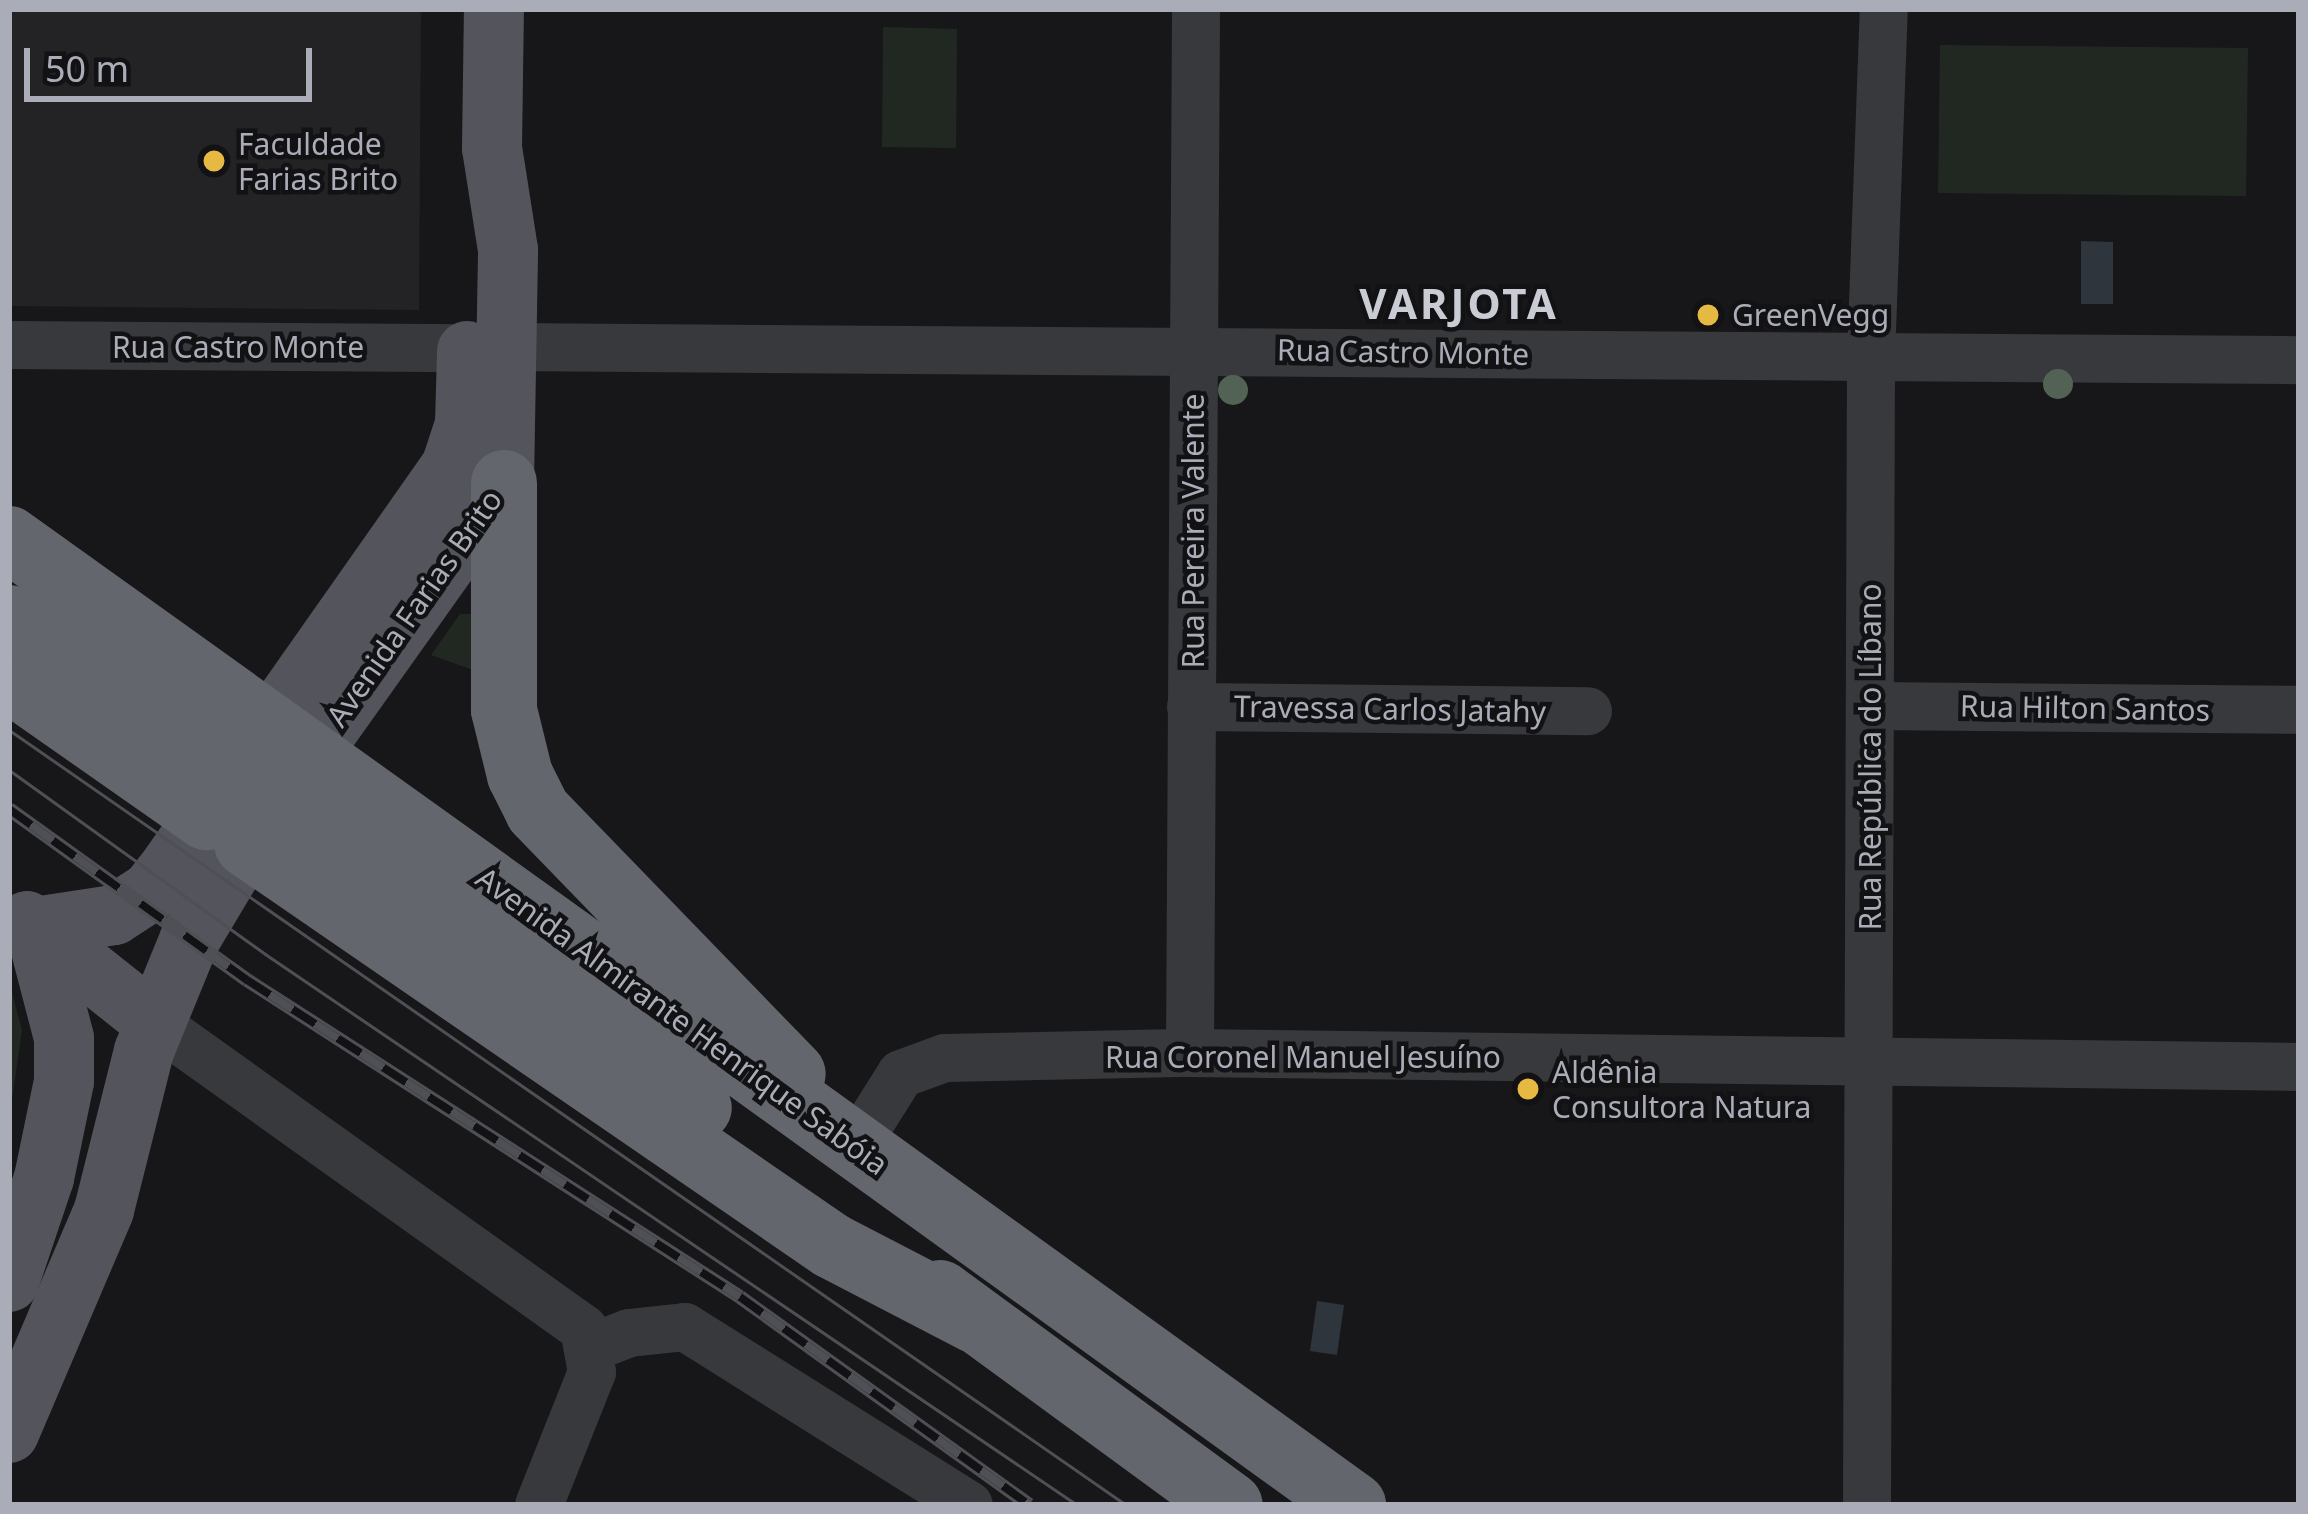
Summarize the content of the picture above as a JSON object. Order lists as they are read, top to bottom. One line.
{"streets":{"highway":["Avenida Almirante Henrique Sabóia"],"main road":["Avenida Farias Brito"],"street":["Rua Castro Monte","Rua Pereira Valente","Rua Hilton Santos","Travessa Carlos Jatahy","Rua República do Líbano","Rua Coronel Manuel Jesuíno"]},"crossings":[["Rua Castro Monte","Rua Pereira Valente"],["Rua Castro Monte","Avenida Farias Brito"],["Rua Castro Monte","Rua República do Líbano"],["Rua Pereira Valente","Travessa Carlos Jatahy"],["Rua Pereira Valente","Rua Coronel Manuel Jesuíno"],["Rua Hilton Santos","Rua República do Líbano"],["Rua República do Líbano","Rua Coronel Manuel Jesuíno"],["Avenida Almirante Henrique Sabóia","Rua Coronel Manuel Jesuíno"]],"districts":["VARJOTA"],"places":["Faculdade Farias Brito","GreenVegg","Aldênia Consultora Natura"],"scale_bar":"50 m"}
